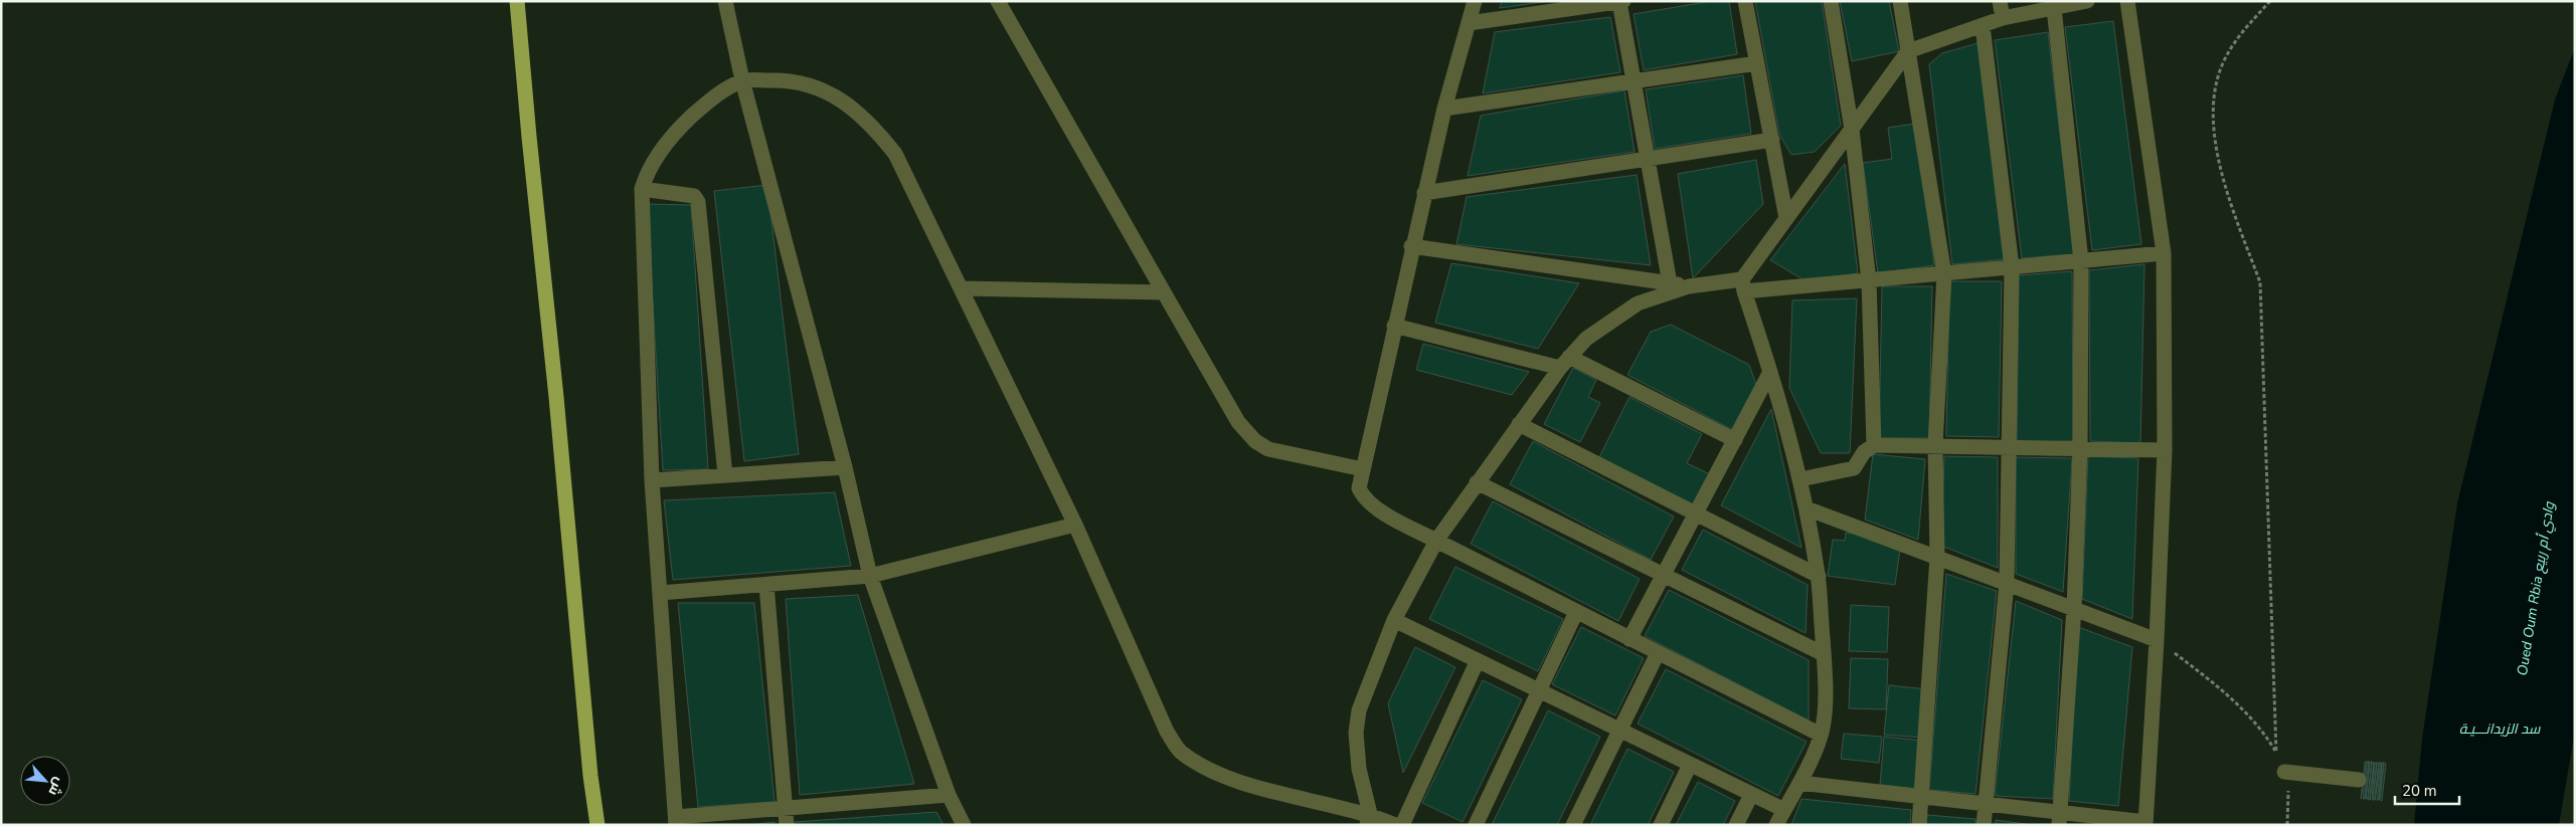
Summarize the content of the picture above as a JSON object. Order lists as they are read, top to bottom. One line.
{"water":["Oued Oum Rbia وادي أم ربيع","سد الزيدانـــيـة"],"scale_bar":"20 m","north":"bottom right"}
